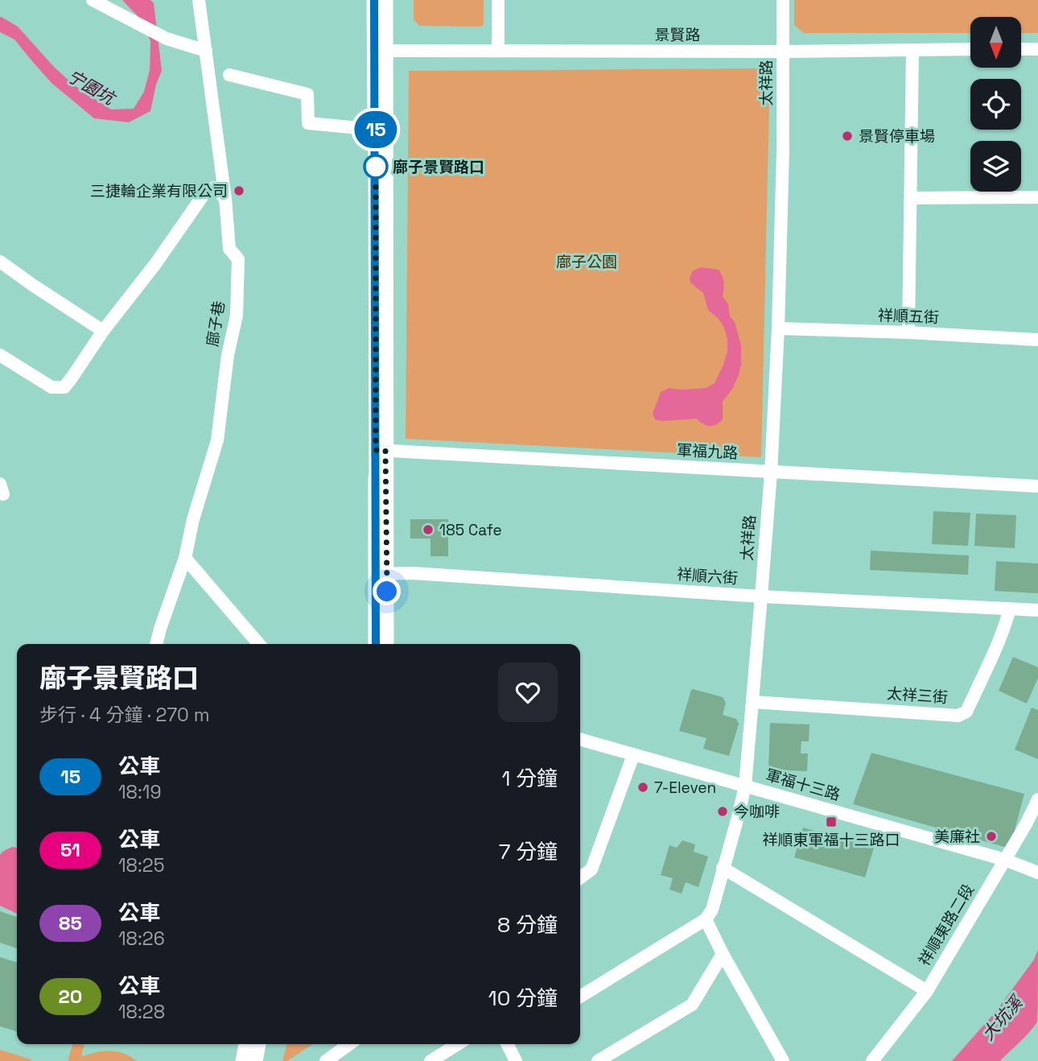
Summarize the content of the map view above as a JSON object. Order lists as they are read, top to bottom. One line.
{"streets":{"street":["景賢路","太祥路","祥順五街","廍子巷","軍福九路","祥順六街","太祥三街","軍福十三路","祥順東路二段"]},"crossings":[["景賢路","太祥路"],["太祥路","祥順五街"],["太祥路","軍福九路"],["太祥路","祥順六街"],["太祥路","太祥三街"],["太祥路","軍福十三路"],["祥順六街","太祥三街"],["軍福十三路","祥順東路二段"]],"water":["宁園坑","大坑溪"],"parks":["廍子公園"],"places":{"other":["景賢停車場","廍子景賢路口","三捷輪企業有限公司","185 Cafe","7-Eleven","今咖啡","美廉社"],"transit":["祥順東軍福十三路口"]},"lines":["bus line 15"],"north":"bottom","page":{"on_map":"15","heading":["廍子景賢路口","步行 · 4 分鐘 · 270 m"],"list":[{"mark":"15","name":"公車","note":"18:19","value":"1 分鐘"},{"mark":"51","name":"公車","note":"18:25","value":"7 分鐘"},{"mark":"85","name":"公車","note":"18:26","value":"8 分鐘"},{"mark":"20","name":"公車","note":"18:28","value":"10 分鐘"}]}}
